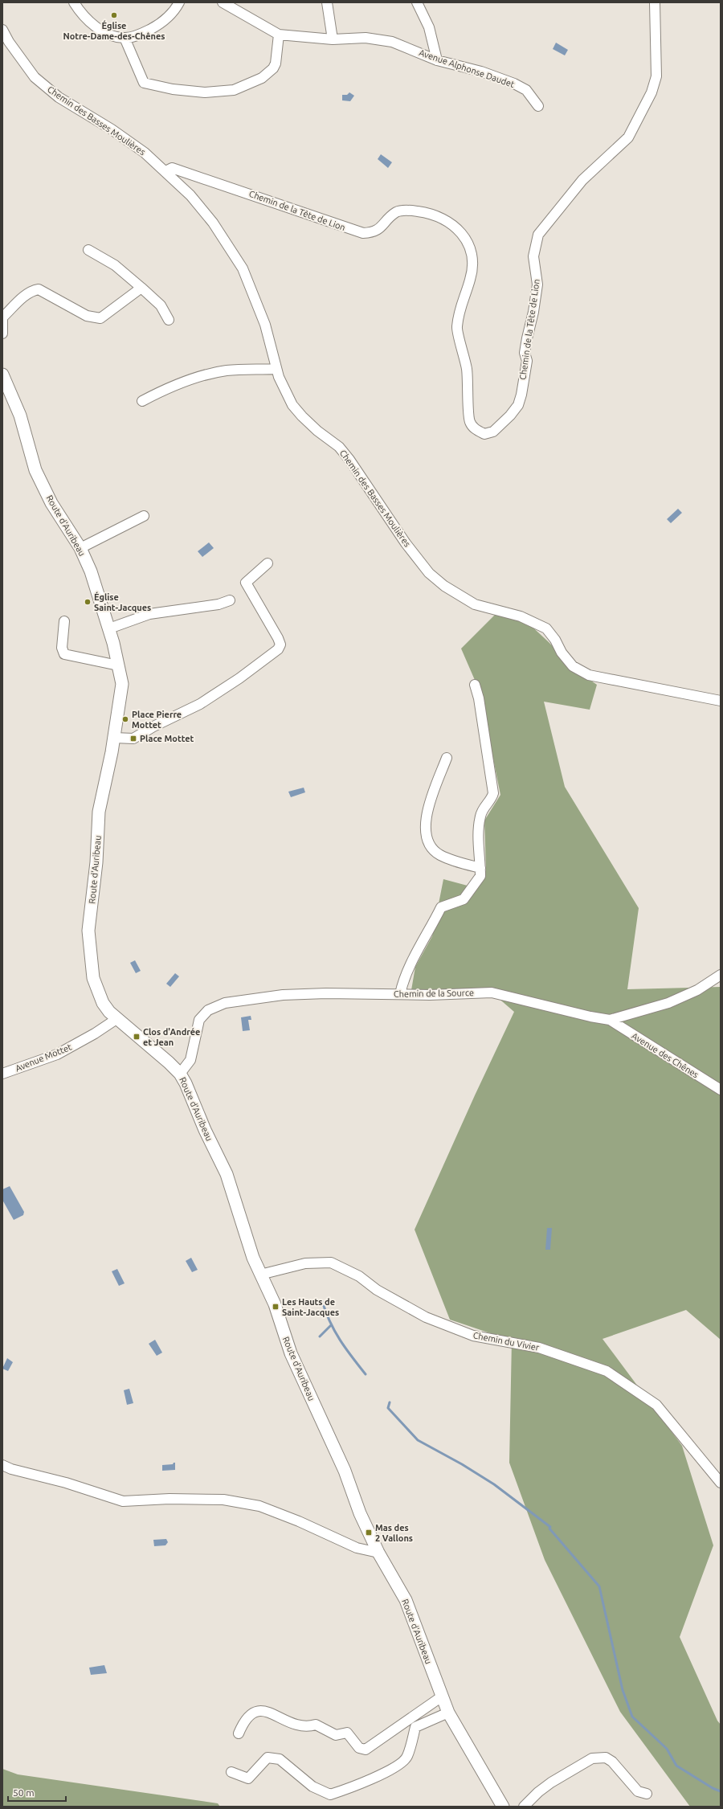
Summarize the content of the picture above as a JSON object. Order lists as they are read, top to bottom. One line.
{"streets":{"street":["Avenue Alphonse Daudet","Chemin des Basses Moulières","Chemin de la Tête de Lion","Route d'Auribeau","Chemin de la Source","Avenue des Chênes","Avenue Mottet","Chemin du Vivier"]},"crossings":[["Chemin des Basses Moulières","Chemin de la Tête de Lion"],["Route d'Auribeau","Chemin de la Source"],["Route d'Auribeau","Avenue Mottet"],["Route d'Auribeau","Chemin du Vivier"],["Chemin de la Source","Avenue des Chênes"]],"places":{"other":["Église Notre-Dame-des-Chênes","Église Saint-Jacques","Place Pierre Mottet"],"transit":["Place Mottet","Clos d'Andrée et Jean","Les Hauts de Saint-Jacques","Mas des 2 Vallons"]},"scale_bar":"50 m"}
